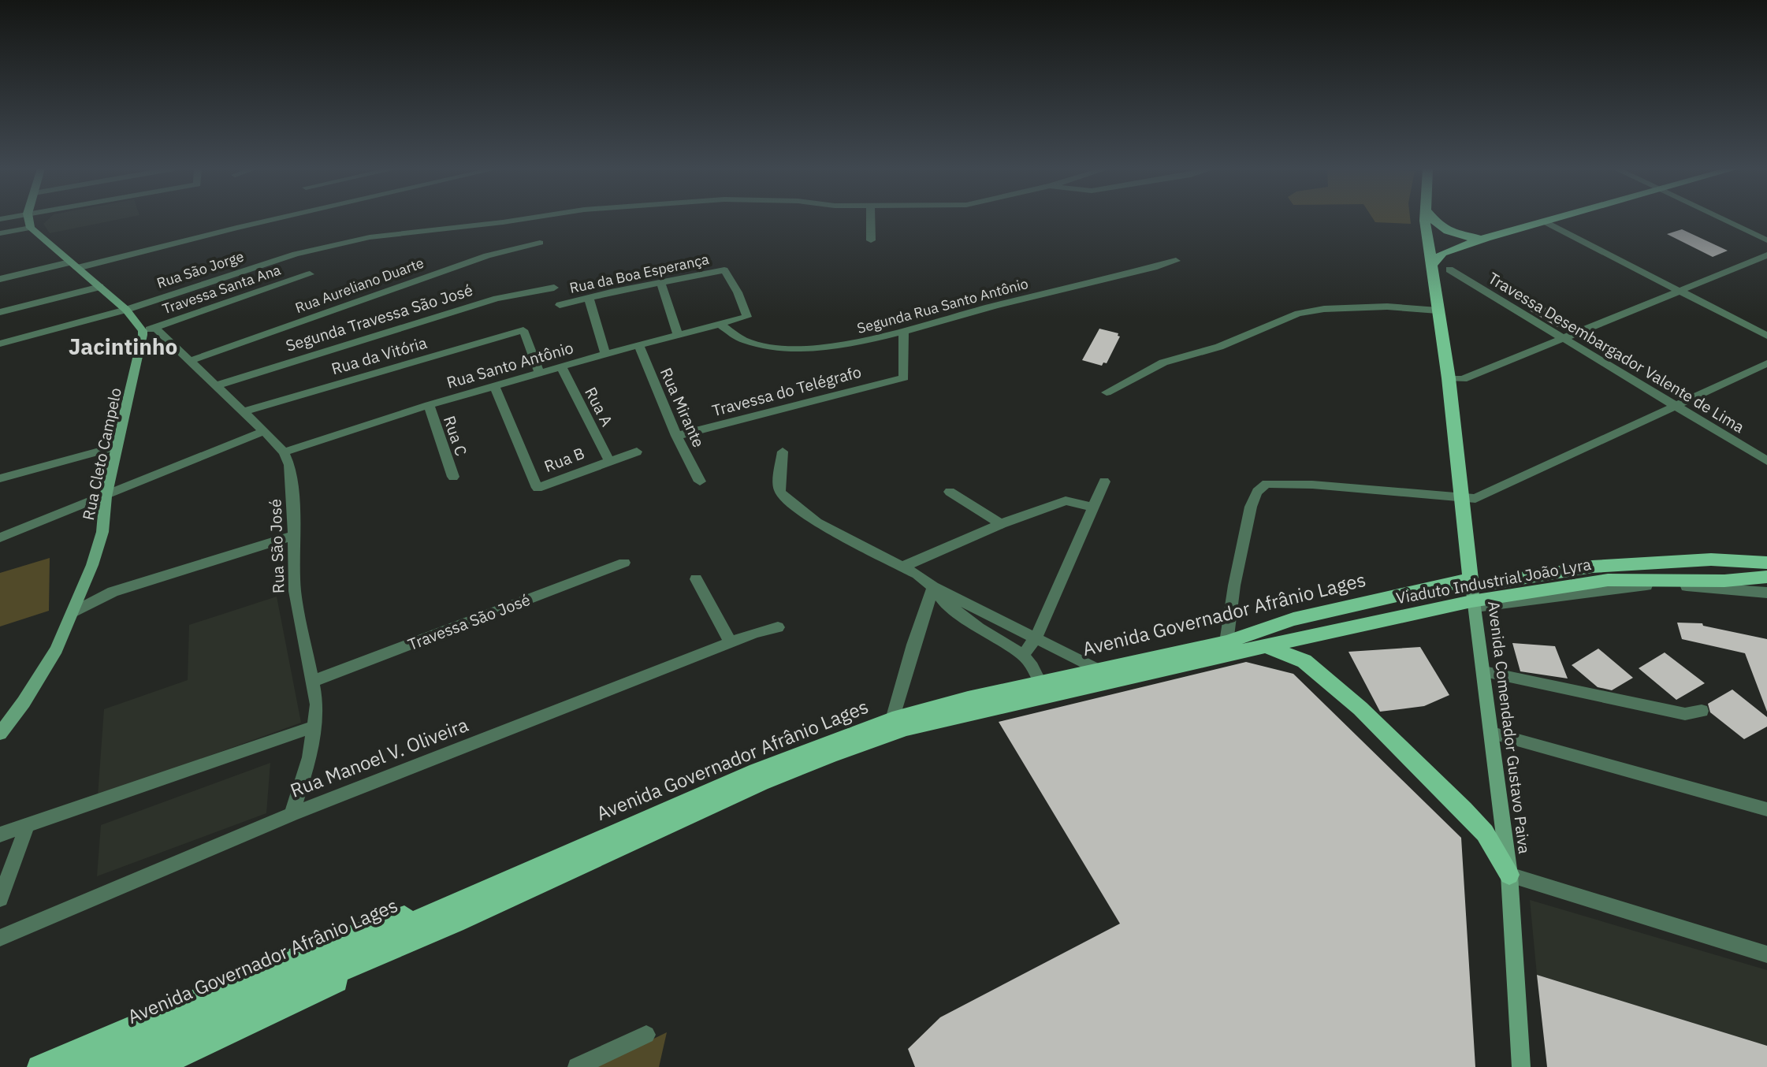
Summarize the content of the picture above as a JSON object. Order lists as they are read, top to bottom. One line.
{"streets":{"main road":["Rua Cleto Campelo","Viaduto Industrial João Lyra","Avenida Governador Afrânio Lages","Avenida Comendador Gustavo Paiva"],"street":["Rua São Jorge","Rua da Boa Esperança","Rua Aureliano Duarte","Travessa Santa Ana","Segunda Rua Santo Antônio","Segunda Travessa São José","Travessa Desembargador Valente de Lima","Rua da Vitória","Rua Santo Antônio","Travessa do Telégrafo","Rua A","Rua Mirante","Rua C","Rua B","Rua São José","Travessa São José","Rua Manoel V. Oliveira"]},"crossings":[["Rua da Boa Esperança","Rua Santo Antônio"],["Travessa Santa Ana","Rua Cleto Campelo"],["Segunda Rua Santo Antônio","Rua Santo Antônio"],["Segunda Rua Santo Antônio","Travessa do Telégrafo"],["Rua da Vitória","Rua Santo Antônio"],["Rua Santo Antônio","Rua A"],["Rua Santo Antônio","Rua Mirante"],["Rua Santo Antônio","Rua C"],["Rua Santo Antônio","Rua B"],["Rua Santo Antônio","Rua São José"],["Travessa do Telégrafo","Rua Mirante"],["Rua A","Rua B"],["Rua São José","Travessa São José"],["Rua São José","Rua Manoel V. Oliveira"],["Viaduto Industrial João Lyra","Avenida Governador Afrânio Lages"],["Avenida Governador Afrânio Lages","Avenida Comendador Gustavo Paiva"]],"districts":["Jacintinho"]}
